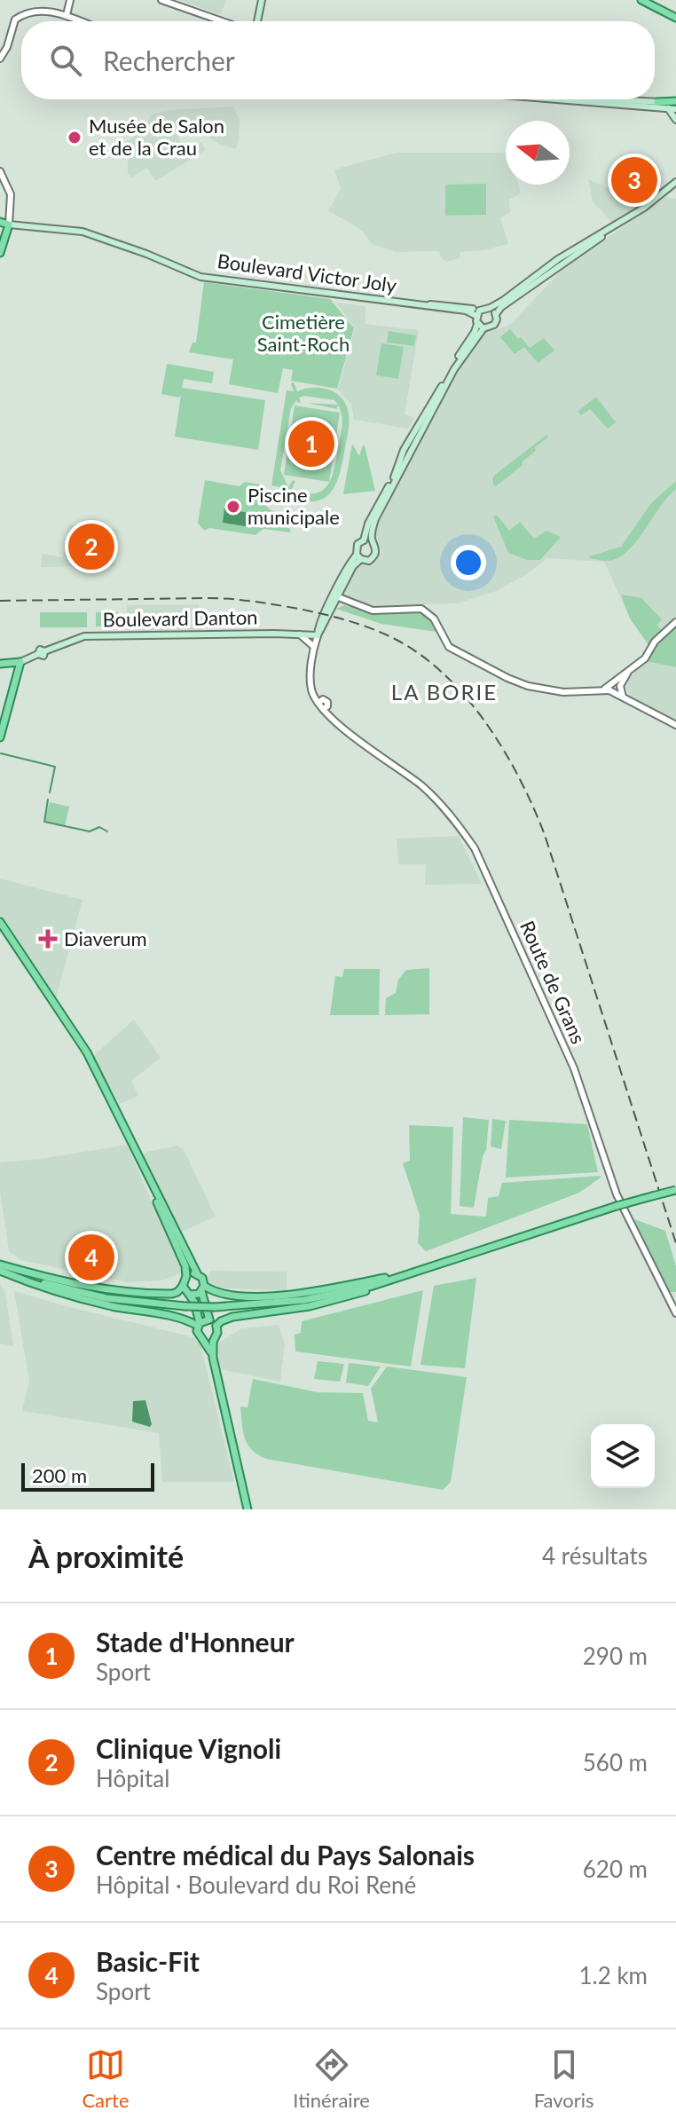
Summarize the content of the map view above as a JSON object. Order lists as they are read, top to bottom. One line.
{"streets":{"main road":["Boulevard Victor Joly","Boulevard Danton","Route de Grans"]},"crossings":[["Boulevard Danton","Route de Grans"]],"districts":["LA BORIE"],"parks":["Cimetière Saint-Roch"],"places":{"other":["Musée de Salon et de la Crau","Piscine municipale"],"health":["Diaverum"]},"scale_bar":"200 m","north":"left","page":{"search":"Rechercher","pins":["3","1","2","4"],"scale":"200 m","heading":["À proximité","4 résultats"],"list":[{"mark":"1","name":"Stade d'Honneur","note":"Sport","value":"290 m"},{"mark":"2","name":"Clinique Vignoli","note":"Hôpital","value":"560 m"},{"mark":"3","name":"Centre médical du Pays Salonais","note":"Hôpital · Boulevard du Roi René","value":"620 m"},{"mark":"4","name":"Basic-Fit","note":"Sport","value":"1.2 km"}],"nav":["Carte","Itinéraire","Favoris"]}}
